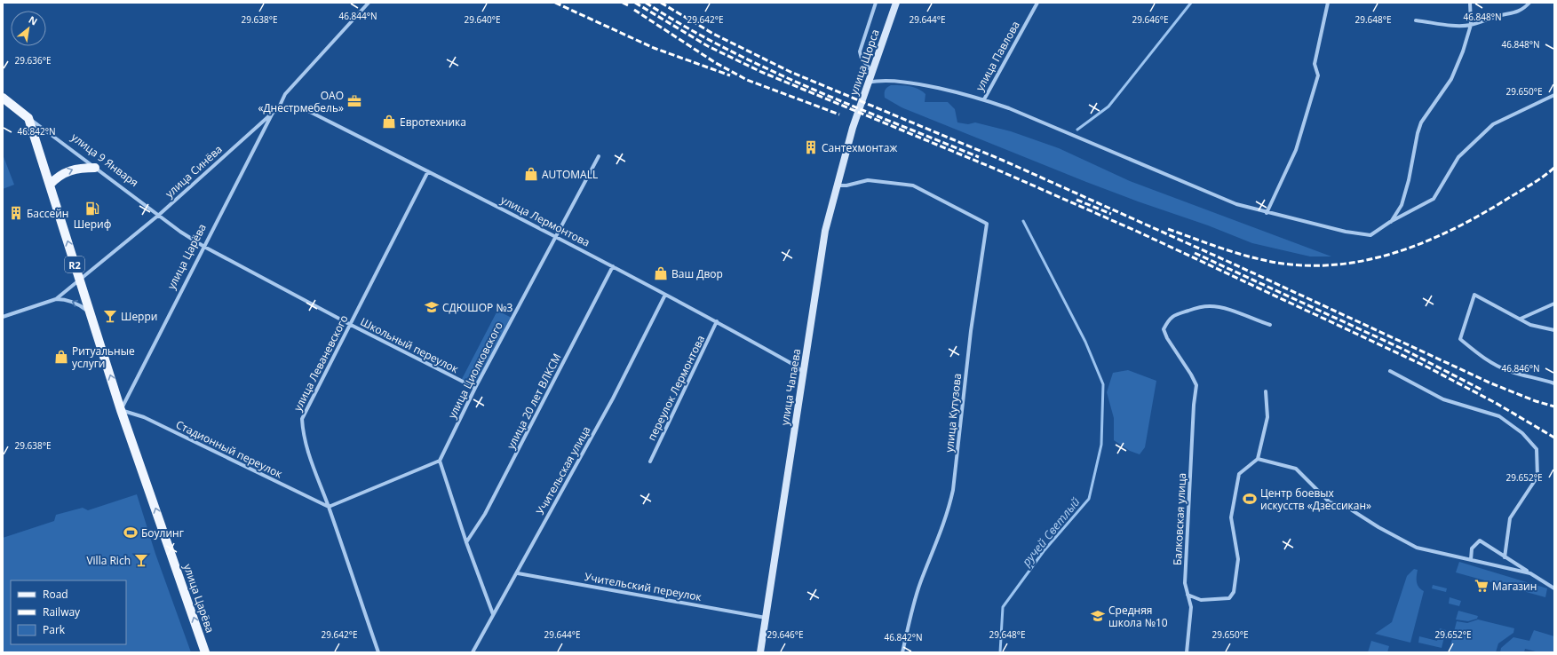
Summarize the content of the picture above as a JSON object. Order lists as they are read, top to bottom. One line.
{"streets":{"main road":["улица 9 Января","улица Царёва","R2"],"street":["улица Павлова","улица Щорса","улица Синёва","улица Лермонтова","Школьный переулок","улица Леваневского","улица Циолковского","улица Чапаева","переулок Лермонтова","улица 20 лет ВЛКСМ","улица Кутузова","Стадионный переулок","Учительская улица","Балковская улица","Учительский переулок"]},"crossings":[["улица Щорса","улица Чапаева"],["улица 9 Января","улица Синёва"],["улица 9 Января","улица Царёва"],["улица 9 Января","Школьный переулок"],["улица Синёва","улица Лермонтова"],["улица Синёва","улица Царёва"],["улица Лермонтова","улица Царёва"],["улица Лермонтова","улица Леваневского"],["улица Лермонтова","улица Циолковского"],["улица Лермонтова","улица Чапаева"],["улица Лермонтова","переулок Лермонтова"],["улица Лермонтова","улица 20 лет ВЛКСМ"],["улица Лермонтова","Учительская улица"],["улица Царёва","Школьный переулок"],["улица Царёва","Стадионный переулок"],["Школьный переулок","улица Леваневского"],["Школьный переулок","улица Циолковского"],["улица Леваневского","Стадионный переулок"],["улица Чапаева","улица Кутузова"],["улица Чапаева","Учительский переулок"],["Учительская улица","Учительский переулок"]],"one_way":["улица Царёва"],"water":["ручей Светлый"],"places":{"office":["ОАО «Днестрмебель»"],"shop":["Евротехника","AUTOMALL","Ваш Двор","Ритуальные услуги"],"building":["Сантехмонтаж","Бассейн"],"fuel station":["Шериф"],"school or university":["СДЮШОР №3","Средняя школа №10"],"bar":["Шерри","Villa Rich"],"sports":["Центр боевых искусств «Дзессикан»","Боулинг"],"supermarket":["Магазин"]},"legend":["Road","Railway","Park"],"north":"top right","coordinates":["46.844°N","46.848°N","29.648°E","29.638°E","29.640°E","29.642°E","29.644°E","29.646°E","29.636°E","29.650°E","46.842°N","46.846°N","29.652°E"]}
